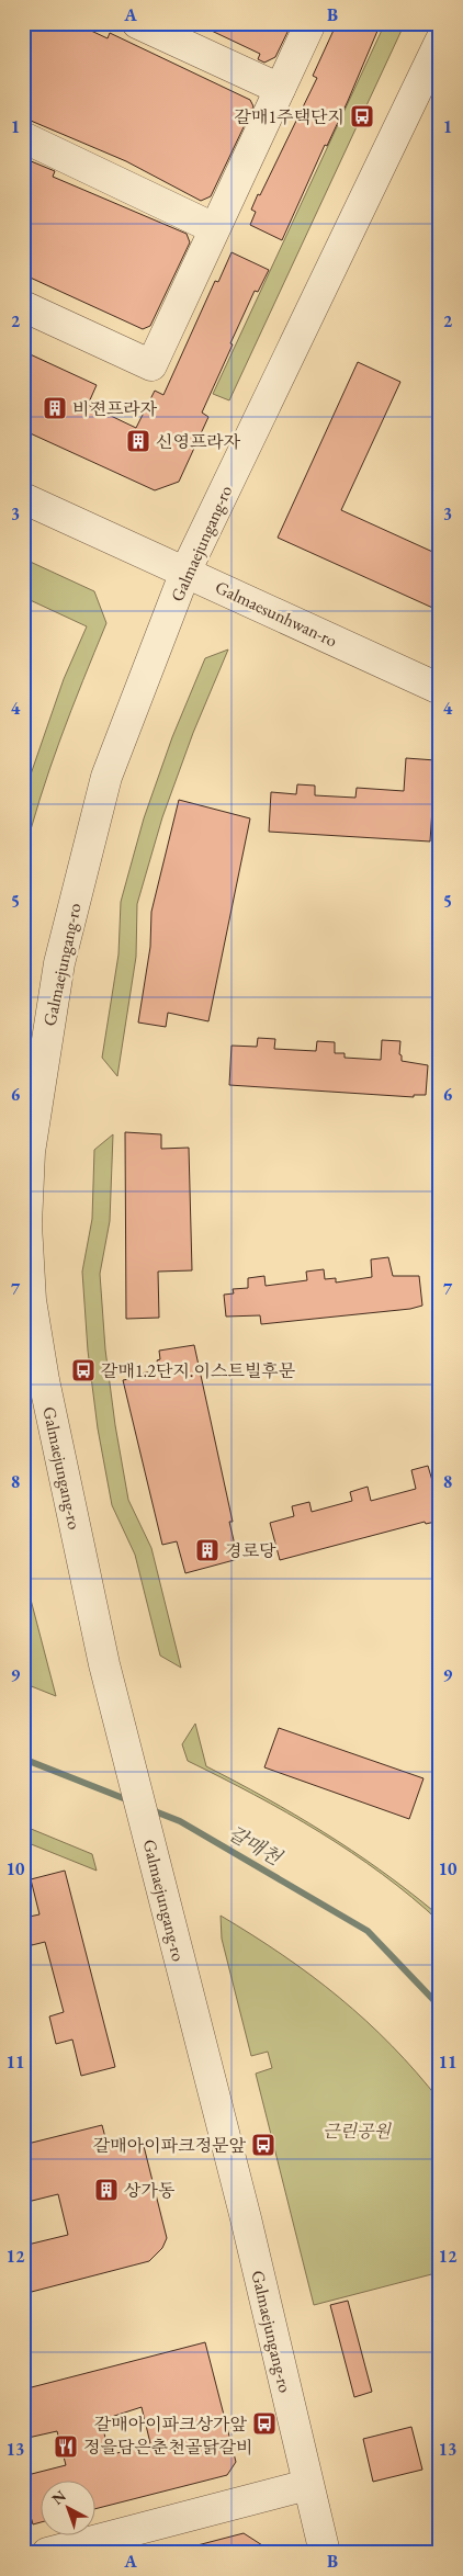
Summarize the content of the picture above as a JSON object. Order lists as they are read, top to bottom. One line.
{"streets":{"street":["Galmaejungang-ro","Galmaesunhwan-ro"]},"crossings":[["Galmaejungang-ro","Galmaesunhwan-ro"]],"water":["갈매천"],"parks":["근린공원"],"places":{"bus stop":["갈매1주택단지","갈매1.2단지.이스트빌후문","갈매아이파크정문앞","갈매아이파크상가앞"],"building":["비젼프라자","신영프라자","경로당","상가동"],"restaurant":["정을담은춘천골닭갈비"]},"north":"top left","grid":{"columns":["A","B"],"rows":["1","2","3","4","5","6","7","8","9","10","11","12","13"]}}
